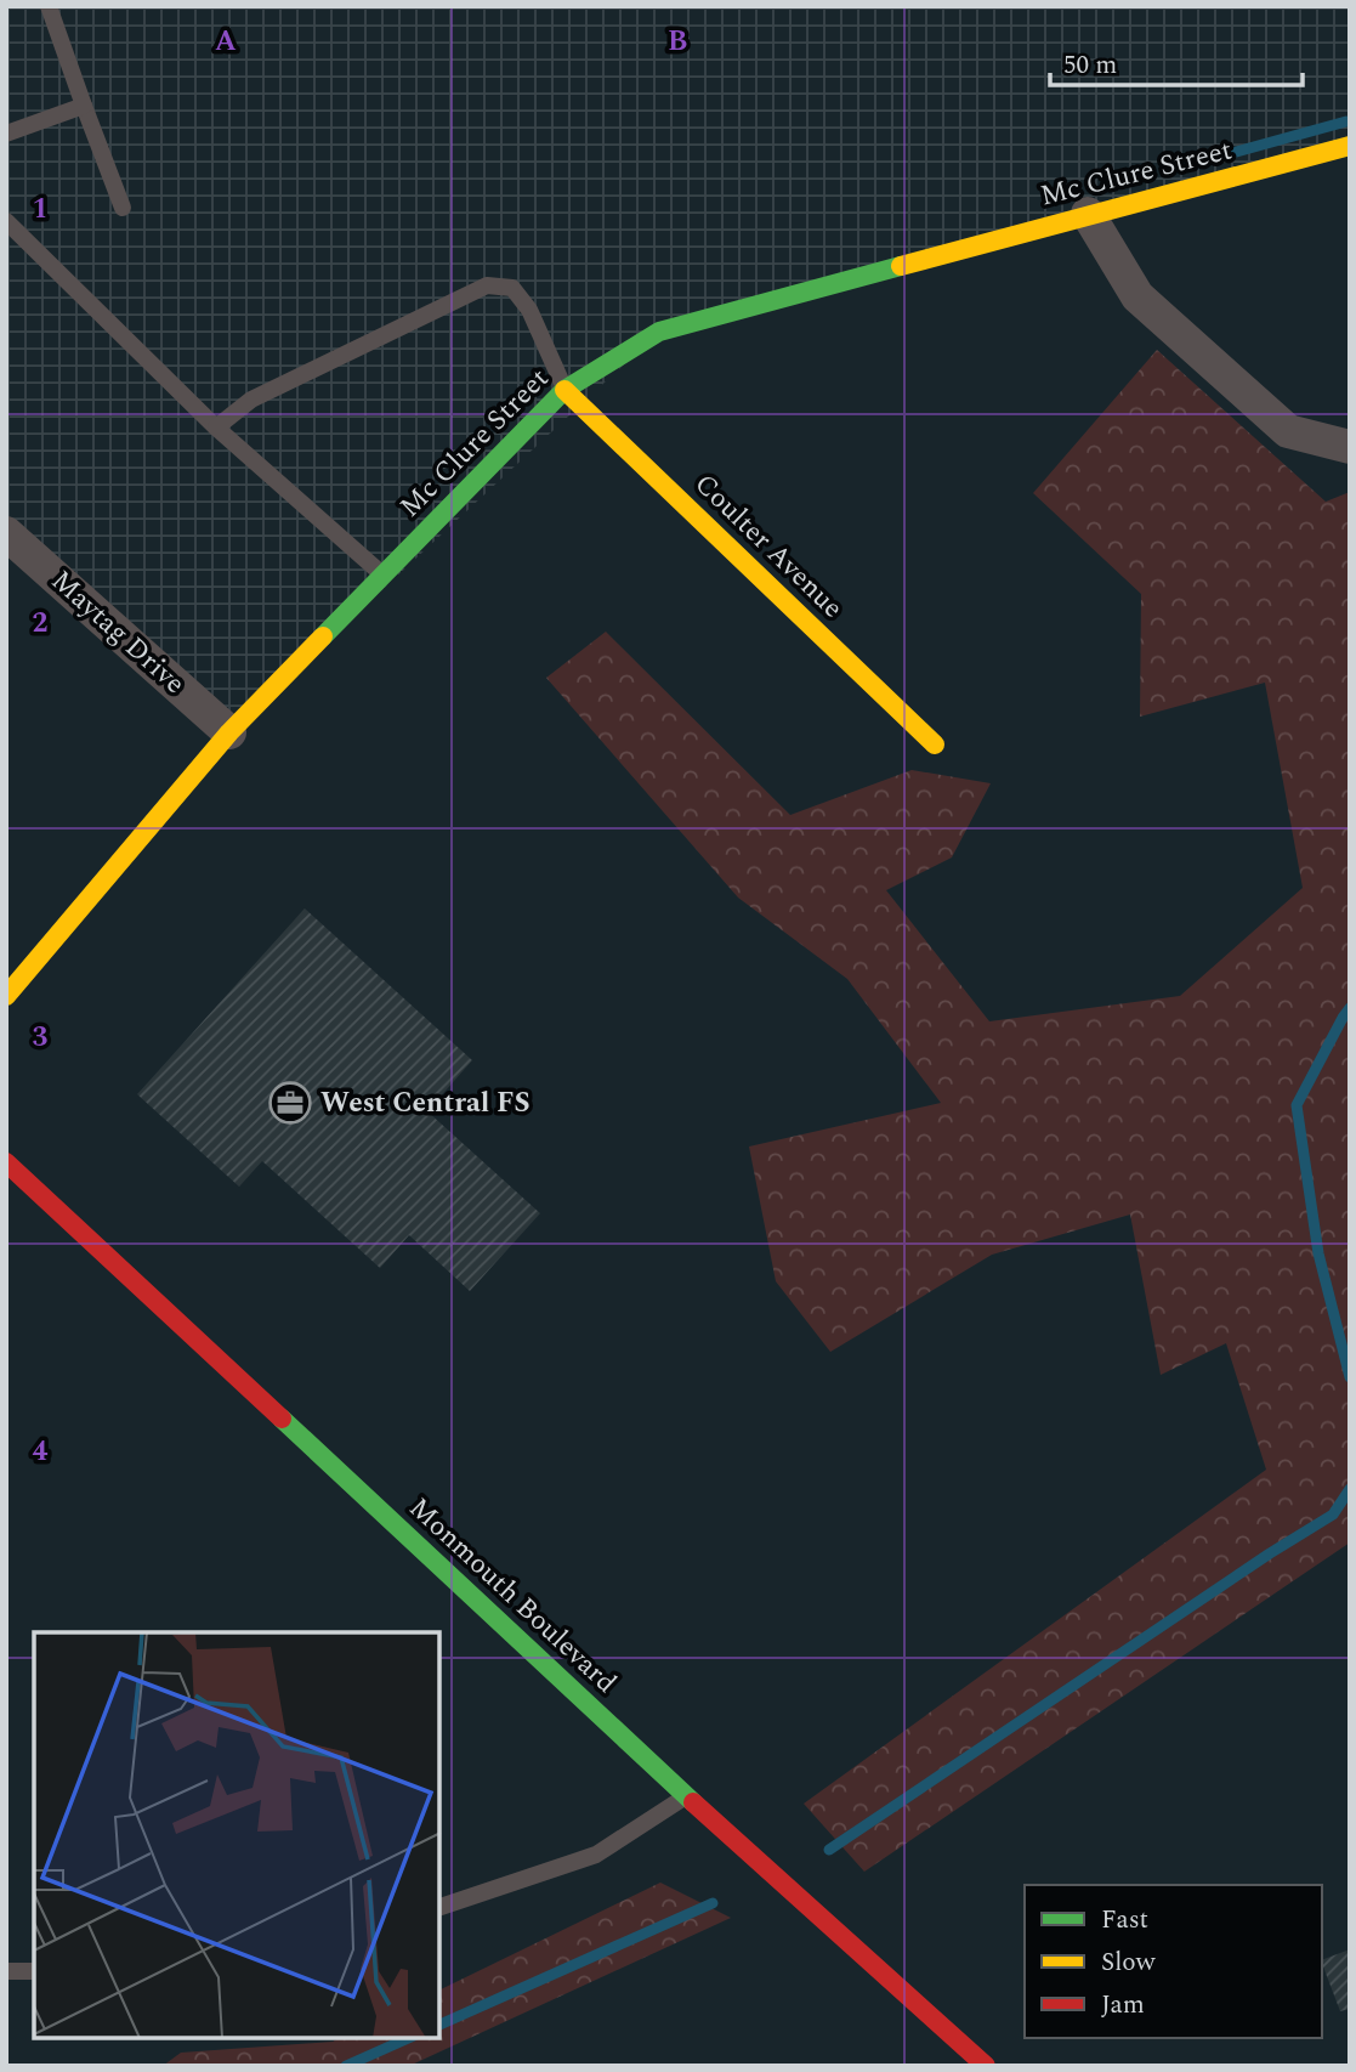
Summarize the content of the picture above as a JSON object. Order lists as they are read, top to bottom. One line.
{"streets":{"street":["Mc Clure Street","Coulter Avenue","Maytag Drive","Monmouth Boulevard"]},"crossings":[["Mc Clure Street","Coulter Avenue"],["Mc Clure Street","Maytag Drive"]],"places":{"office":["West Central FS"]},"legend":["Fast","Slow","Jam"],"scale_bar":"50 m","grid":{"columns":["A","B"],"rows":["1","2","3","4"]}}
